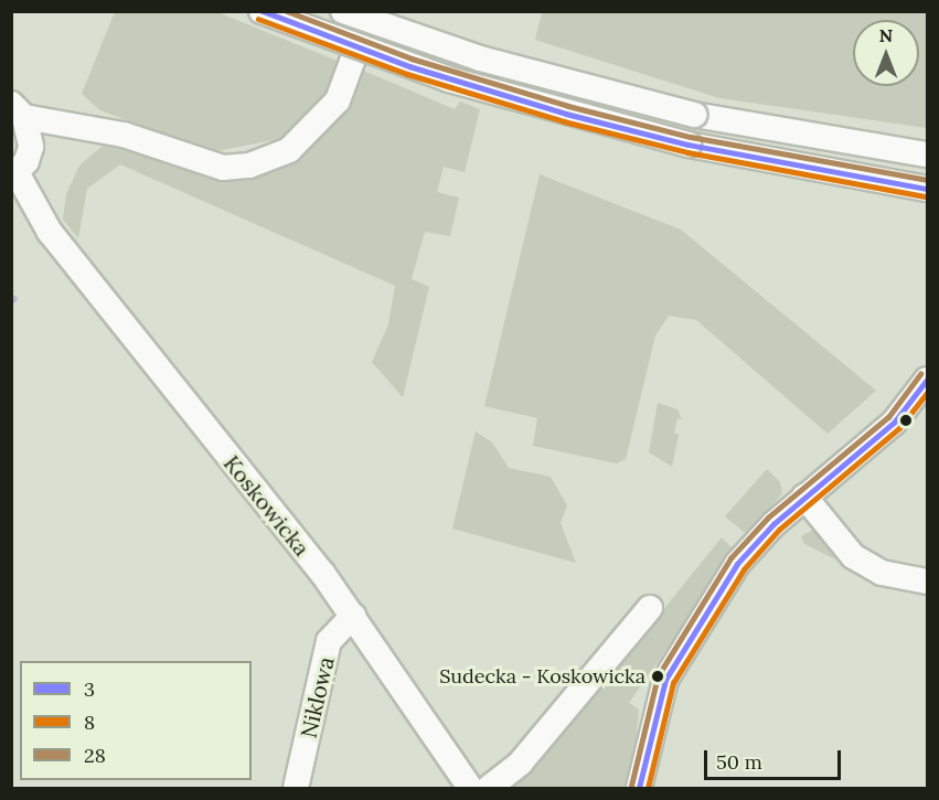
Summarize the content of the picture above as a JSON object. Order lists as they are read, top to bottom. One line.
{"streets":{"street":["Koskowicka","Niklowa"]},"crossings":[["Koskowicka","Niklowa"]],"places":["Sudecka - Koskowicka"],"lines":["transit line 3","transit line 28","transit line 8"],"legend":["3","8","28"],"scale_bar":"50 m","north":"top"}
